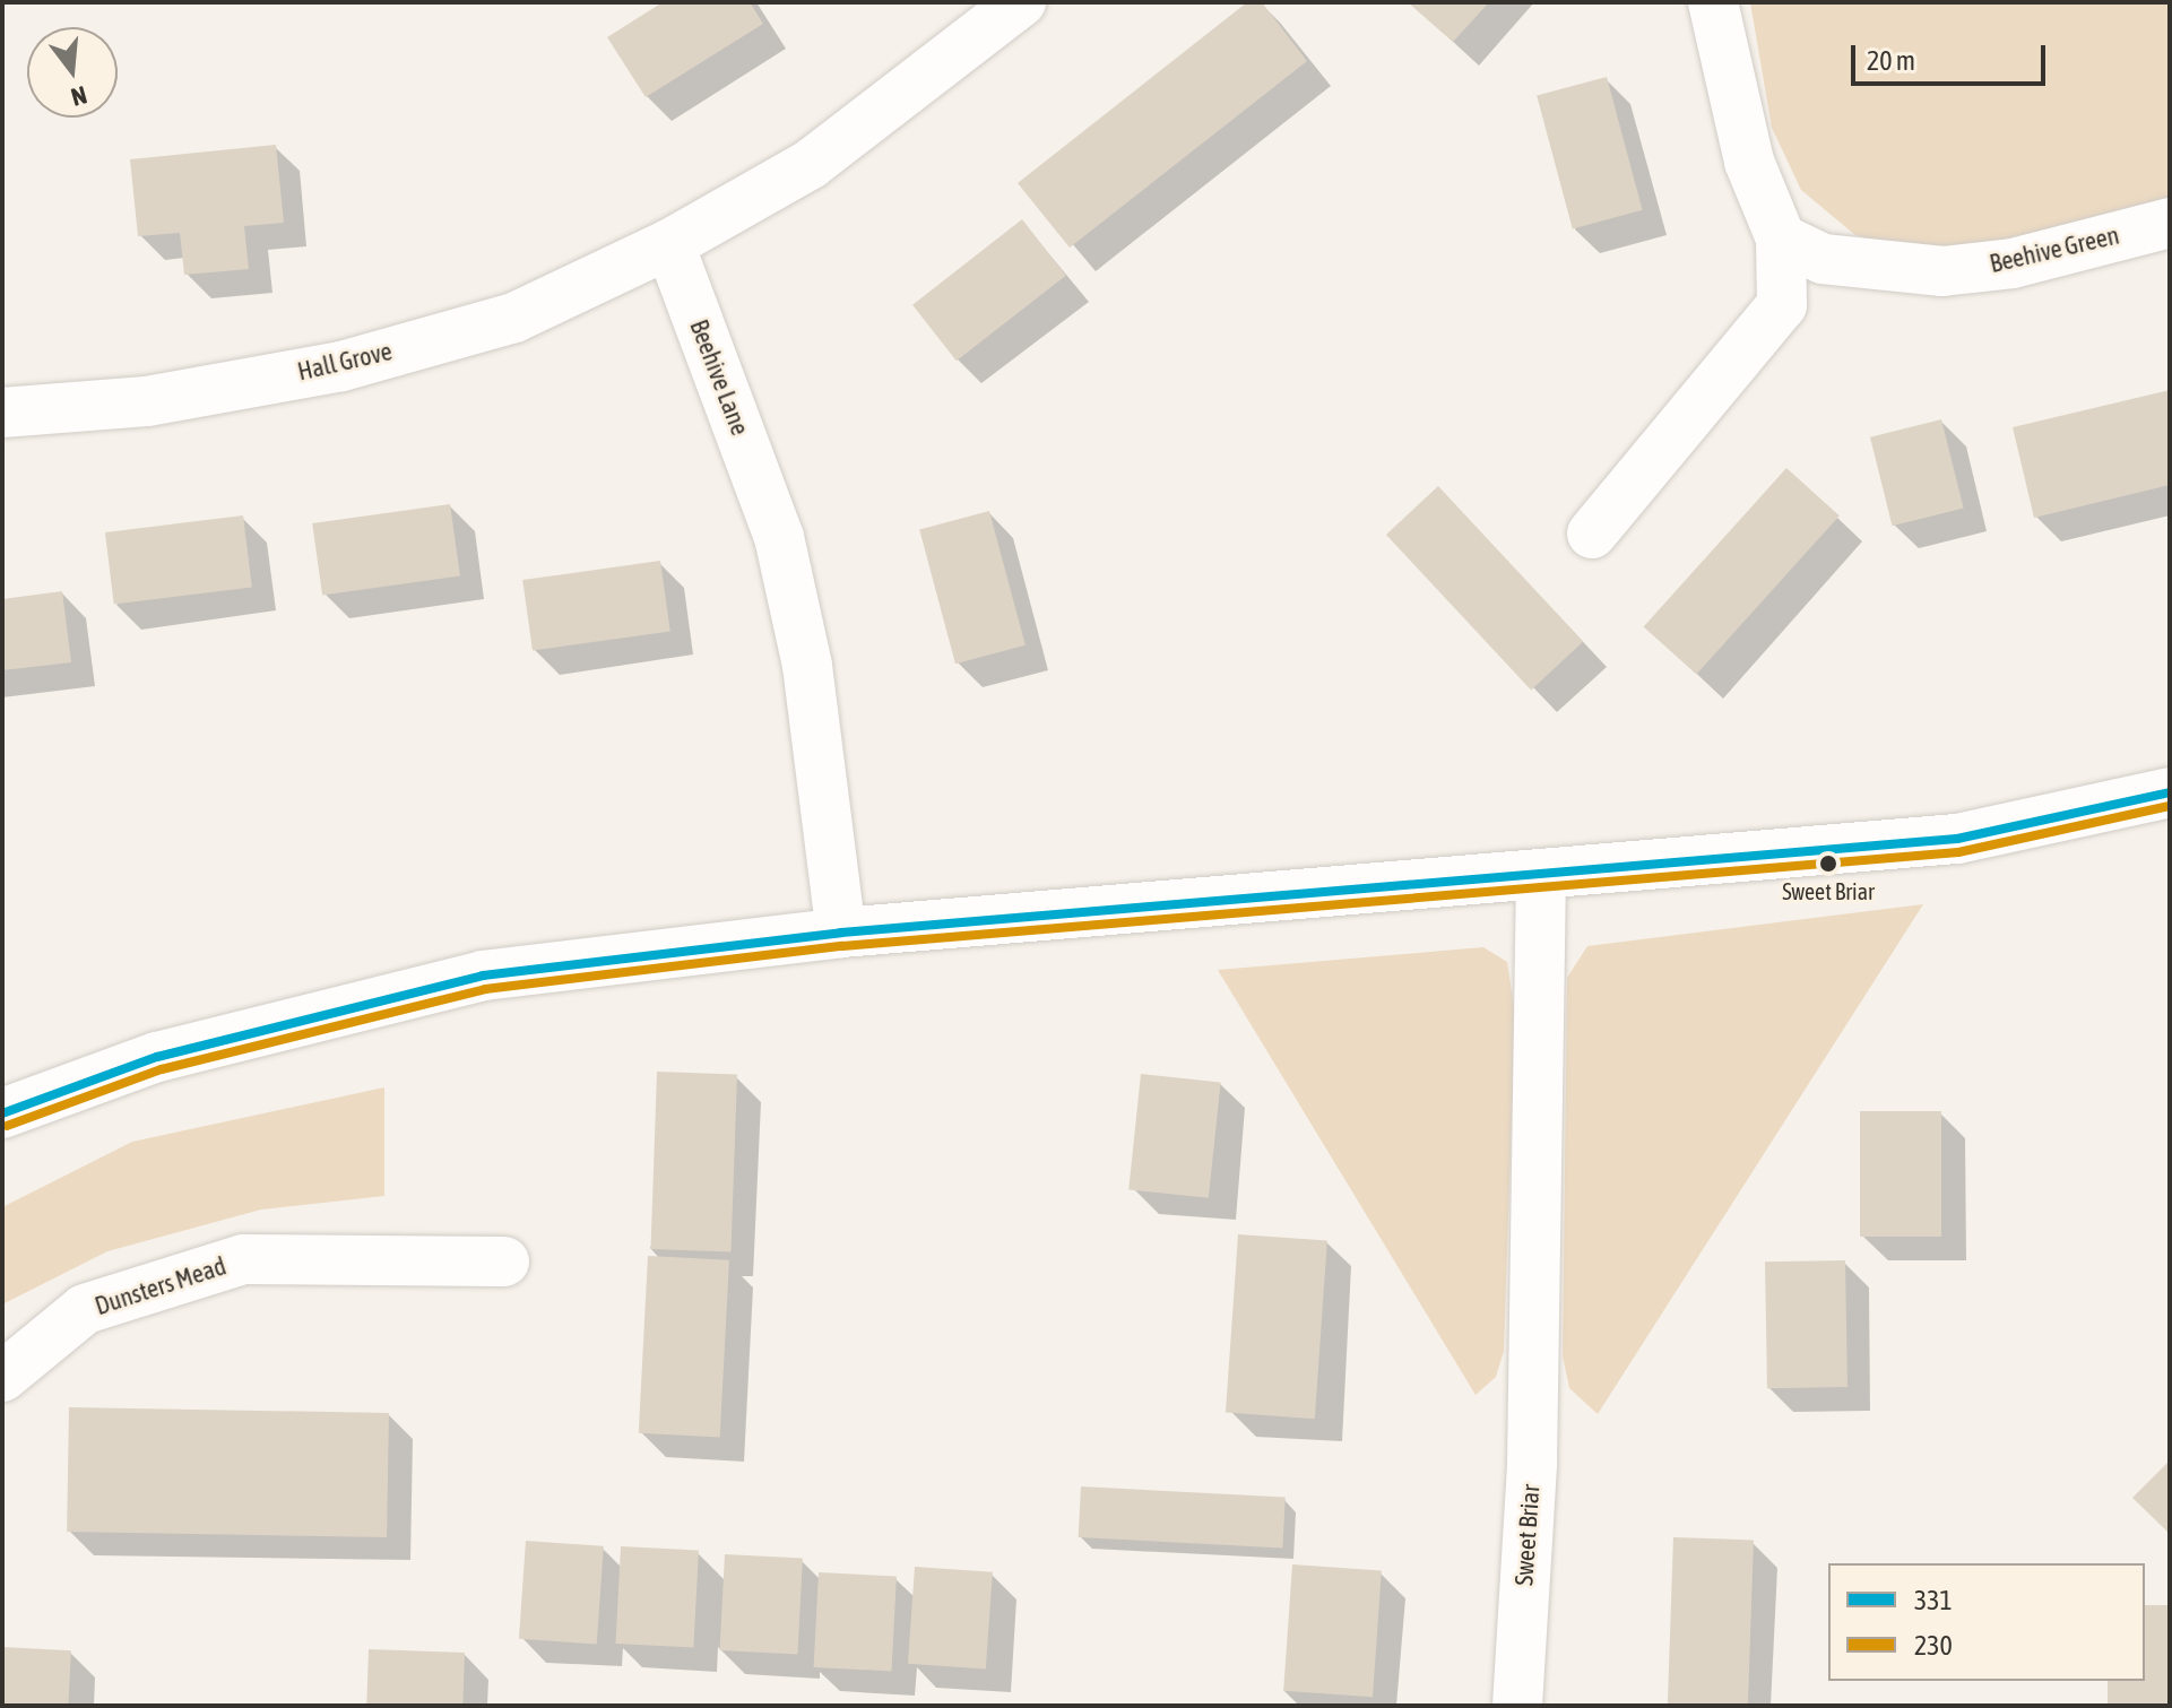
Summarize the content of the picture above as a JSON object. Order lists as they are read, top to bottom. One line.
{"streets":{"street":["Beehive Green","Hall Grove","Beehive Lane","Dunsters Mead","Sweet Briar"]},"crossings":[["Hall Grove","Beehive Lane"]],"places":["Sweet Briar"],"lines":["transit line 331","transit line 230"],"legend":["331","230"],"scale_bar":"20 m","north":"bottom"}
